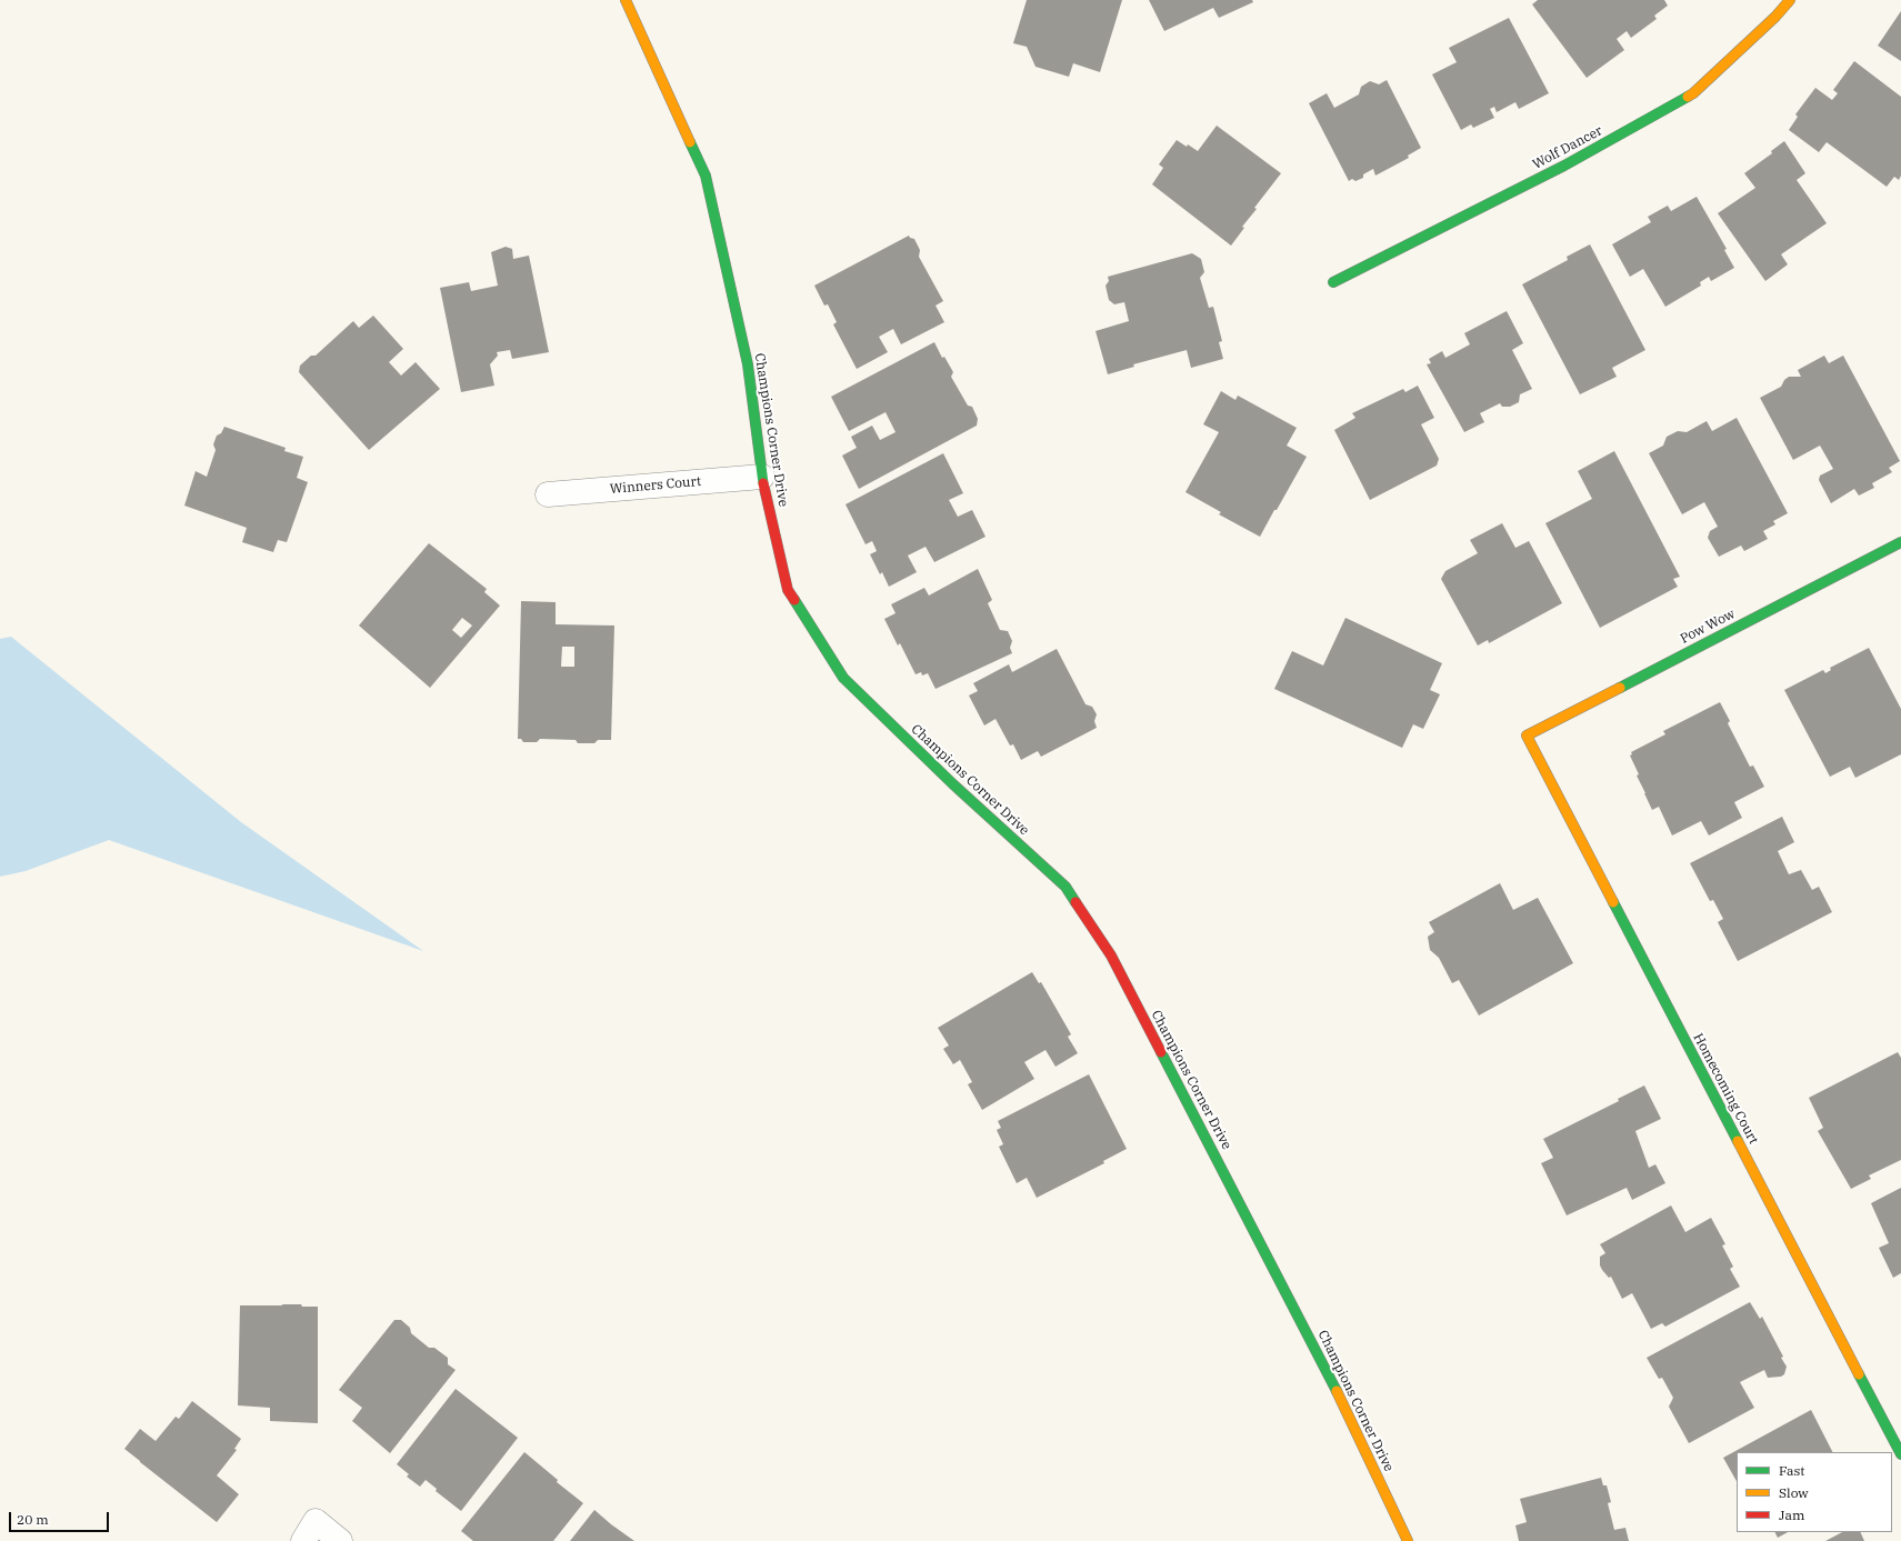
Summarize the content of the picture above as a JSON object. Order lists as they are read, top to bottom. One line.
{"streets":{"street":["Wolf Dancer","Champions Corner Drive","Winners Court","Pow Wow","Homecoming Court"]},"crossings":[["Champions Corner Drive","Winners Court"],["Pow Wow","Homecoming Court"]],"legend":["Fast","Slow","Jam"],"scale_bar":"20 m"}
